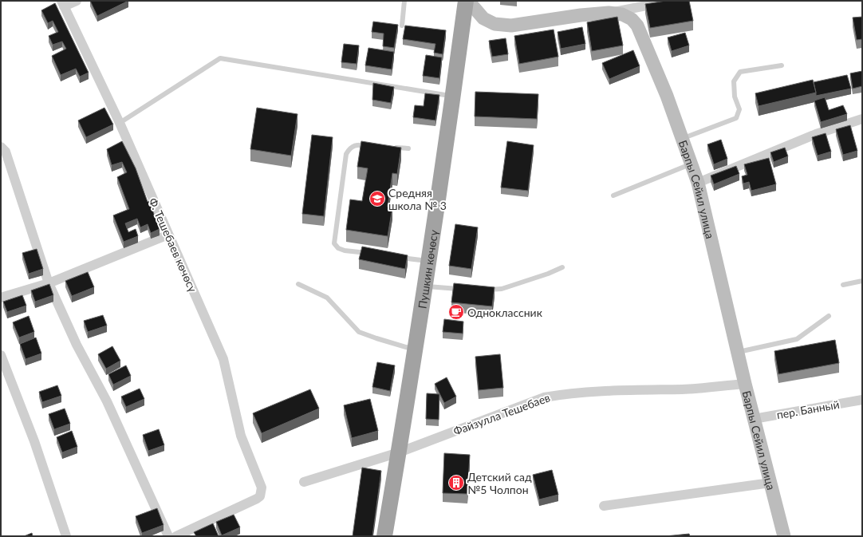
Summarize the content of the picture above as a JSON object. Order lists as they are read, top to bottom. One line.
{"streets":{"highway":["Пушкин көчөсү"],"main road":["Барпы Сейил улица"],"street":["Ф. Тешебаев көчөсү","пер. Банный","Файзулла Тешебаев"]},"crossings":[["Барпы Сейил улица","Пушкин көчөсү"],["Барпы Сейил улица","пер. Банный"],["Барпы Сейил улица","Файзулла Тешебаев"],["Пушкин көчөсү","Файзулла Тешебаев"]],"places":{"school or university":["Средняя школа № 3"],"cafe":["Одноклассник"],"building":["Детский сад №5 Чолпон"]}}
